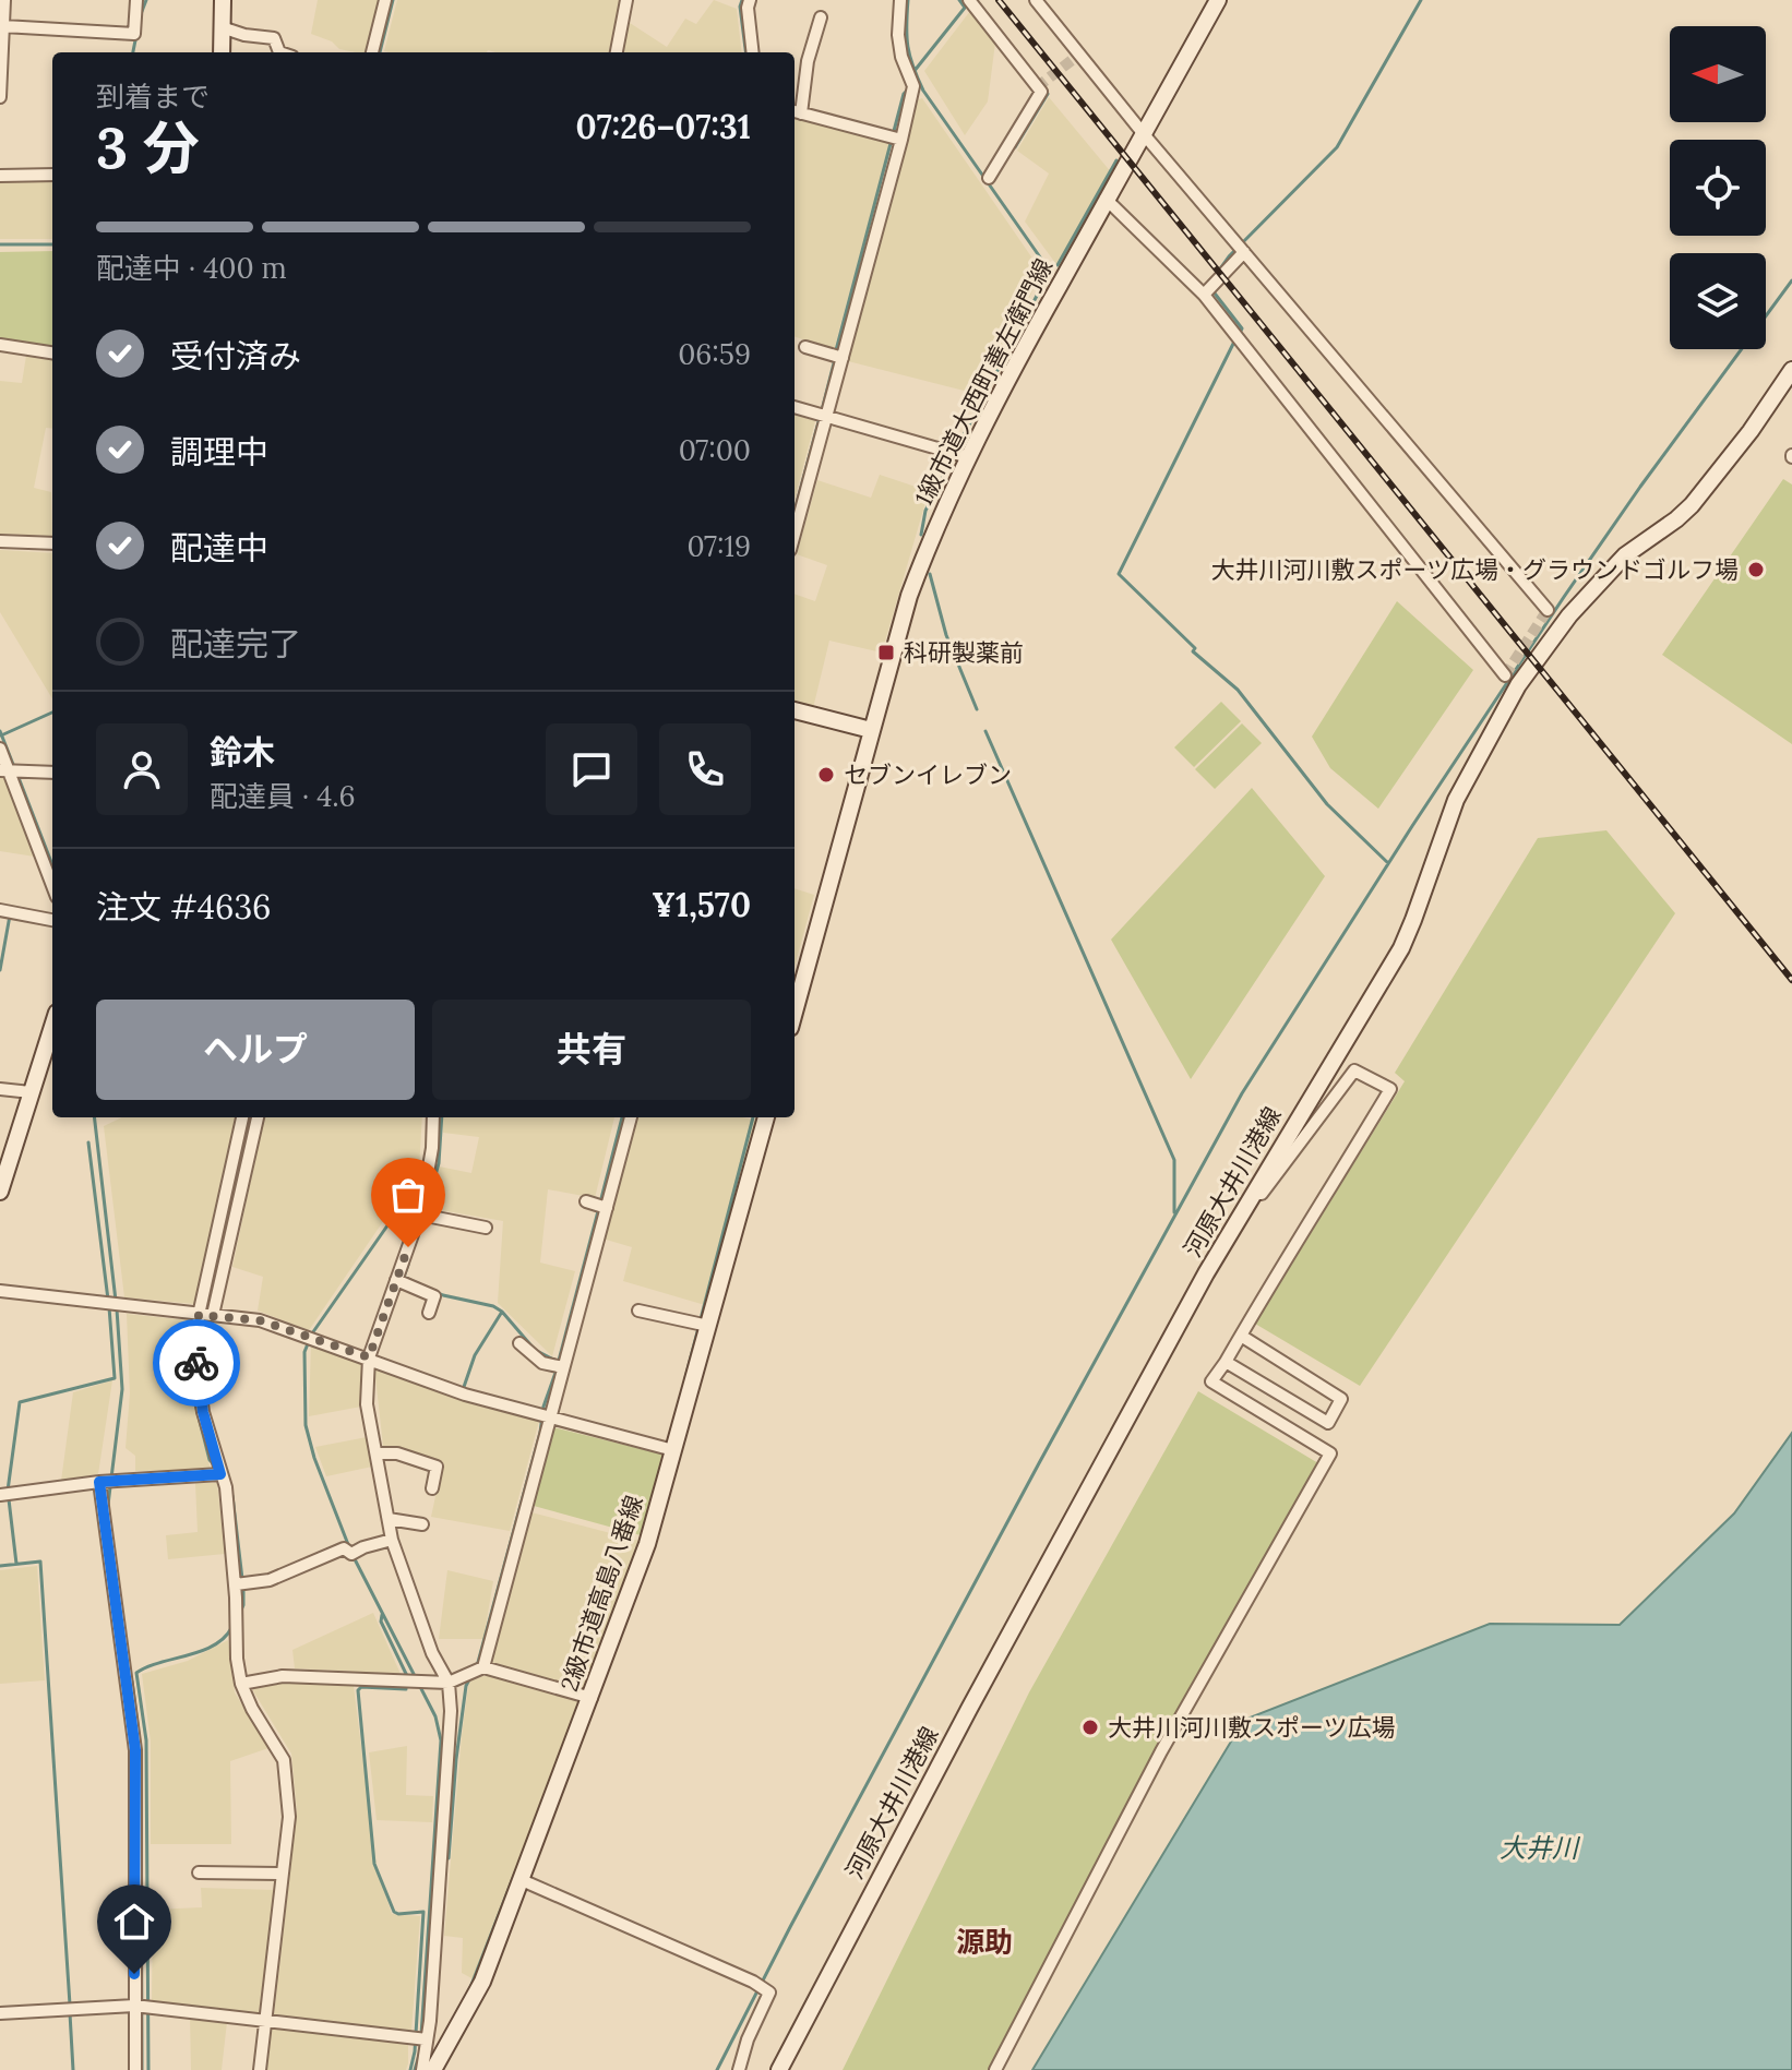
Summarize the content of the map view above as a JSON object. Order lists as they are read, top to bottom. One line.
{"streets":{"main road":["1級市道大西町善左衛門線","河原大井川港線","2級市道高島八番線"]},"districts":["源助"],"water":["大井川"],"places":{"other":["大井川河川敷スポーツ広場・グラウンドゴルフ場","セブンイレブン","大井川河川敷スポーツ広場"],"transit":["科研製薬前"]},"north":"left","page":{"heading":["3 分","到着まで","07:26–07:31"],"panel":["鈴木","配達員 · 4.6","注文 #4636","¥1,570"],"bar":"配達中 · 400 m","list":[["受付済み","06:59"],["調理中","07:00"],["配達中","07:19"],"配達完了"],"buttons":["ヘルプ","共有"]}}
